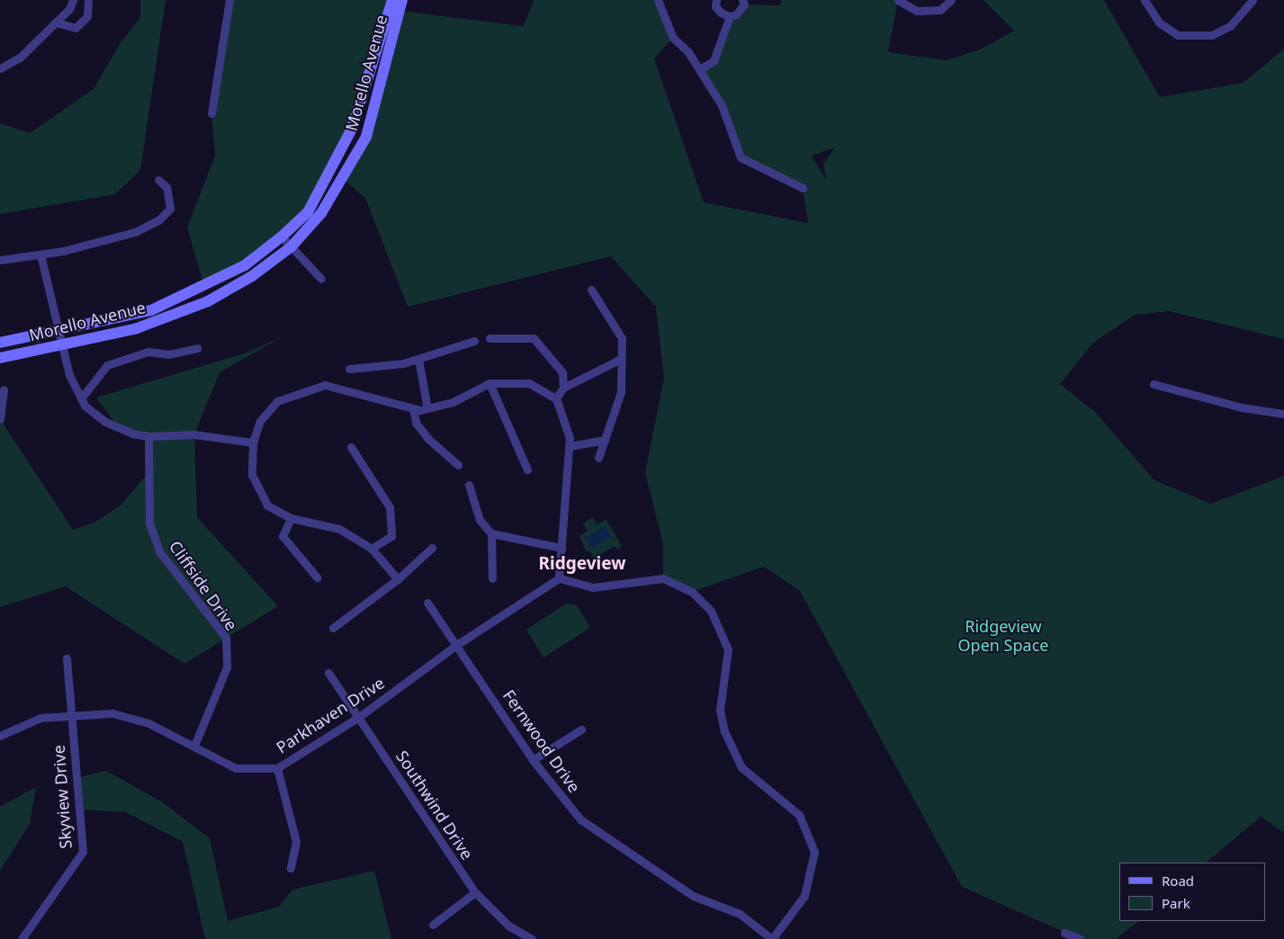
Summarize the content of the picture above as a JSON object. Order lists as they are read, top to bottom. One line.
{"streets":{"street":["Morello Avenue","Cliffside Drive","Parkhaven Drive","Fernwood Drive","Skyview Drive","Southwind Drive"]},"crossings":[["Cliffside Drive","Parkhaven Drive"],["Parkhaven Drive","Fernwood Drive"],["Parkhaven Drive","Skyview Drive"],["Parkhaven Drive","Southwind Drive"]],"districts":["Ridgeview"],"parks":["Ridgeview Open Space"],"legend":["Road","Park"]}
